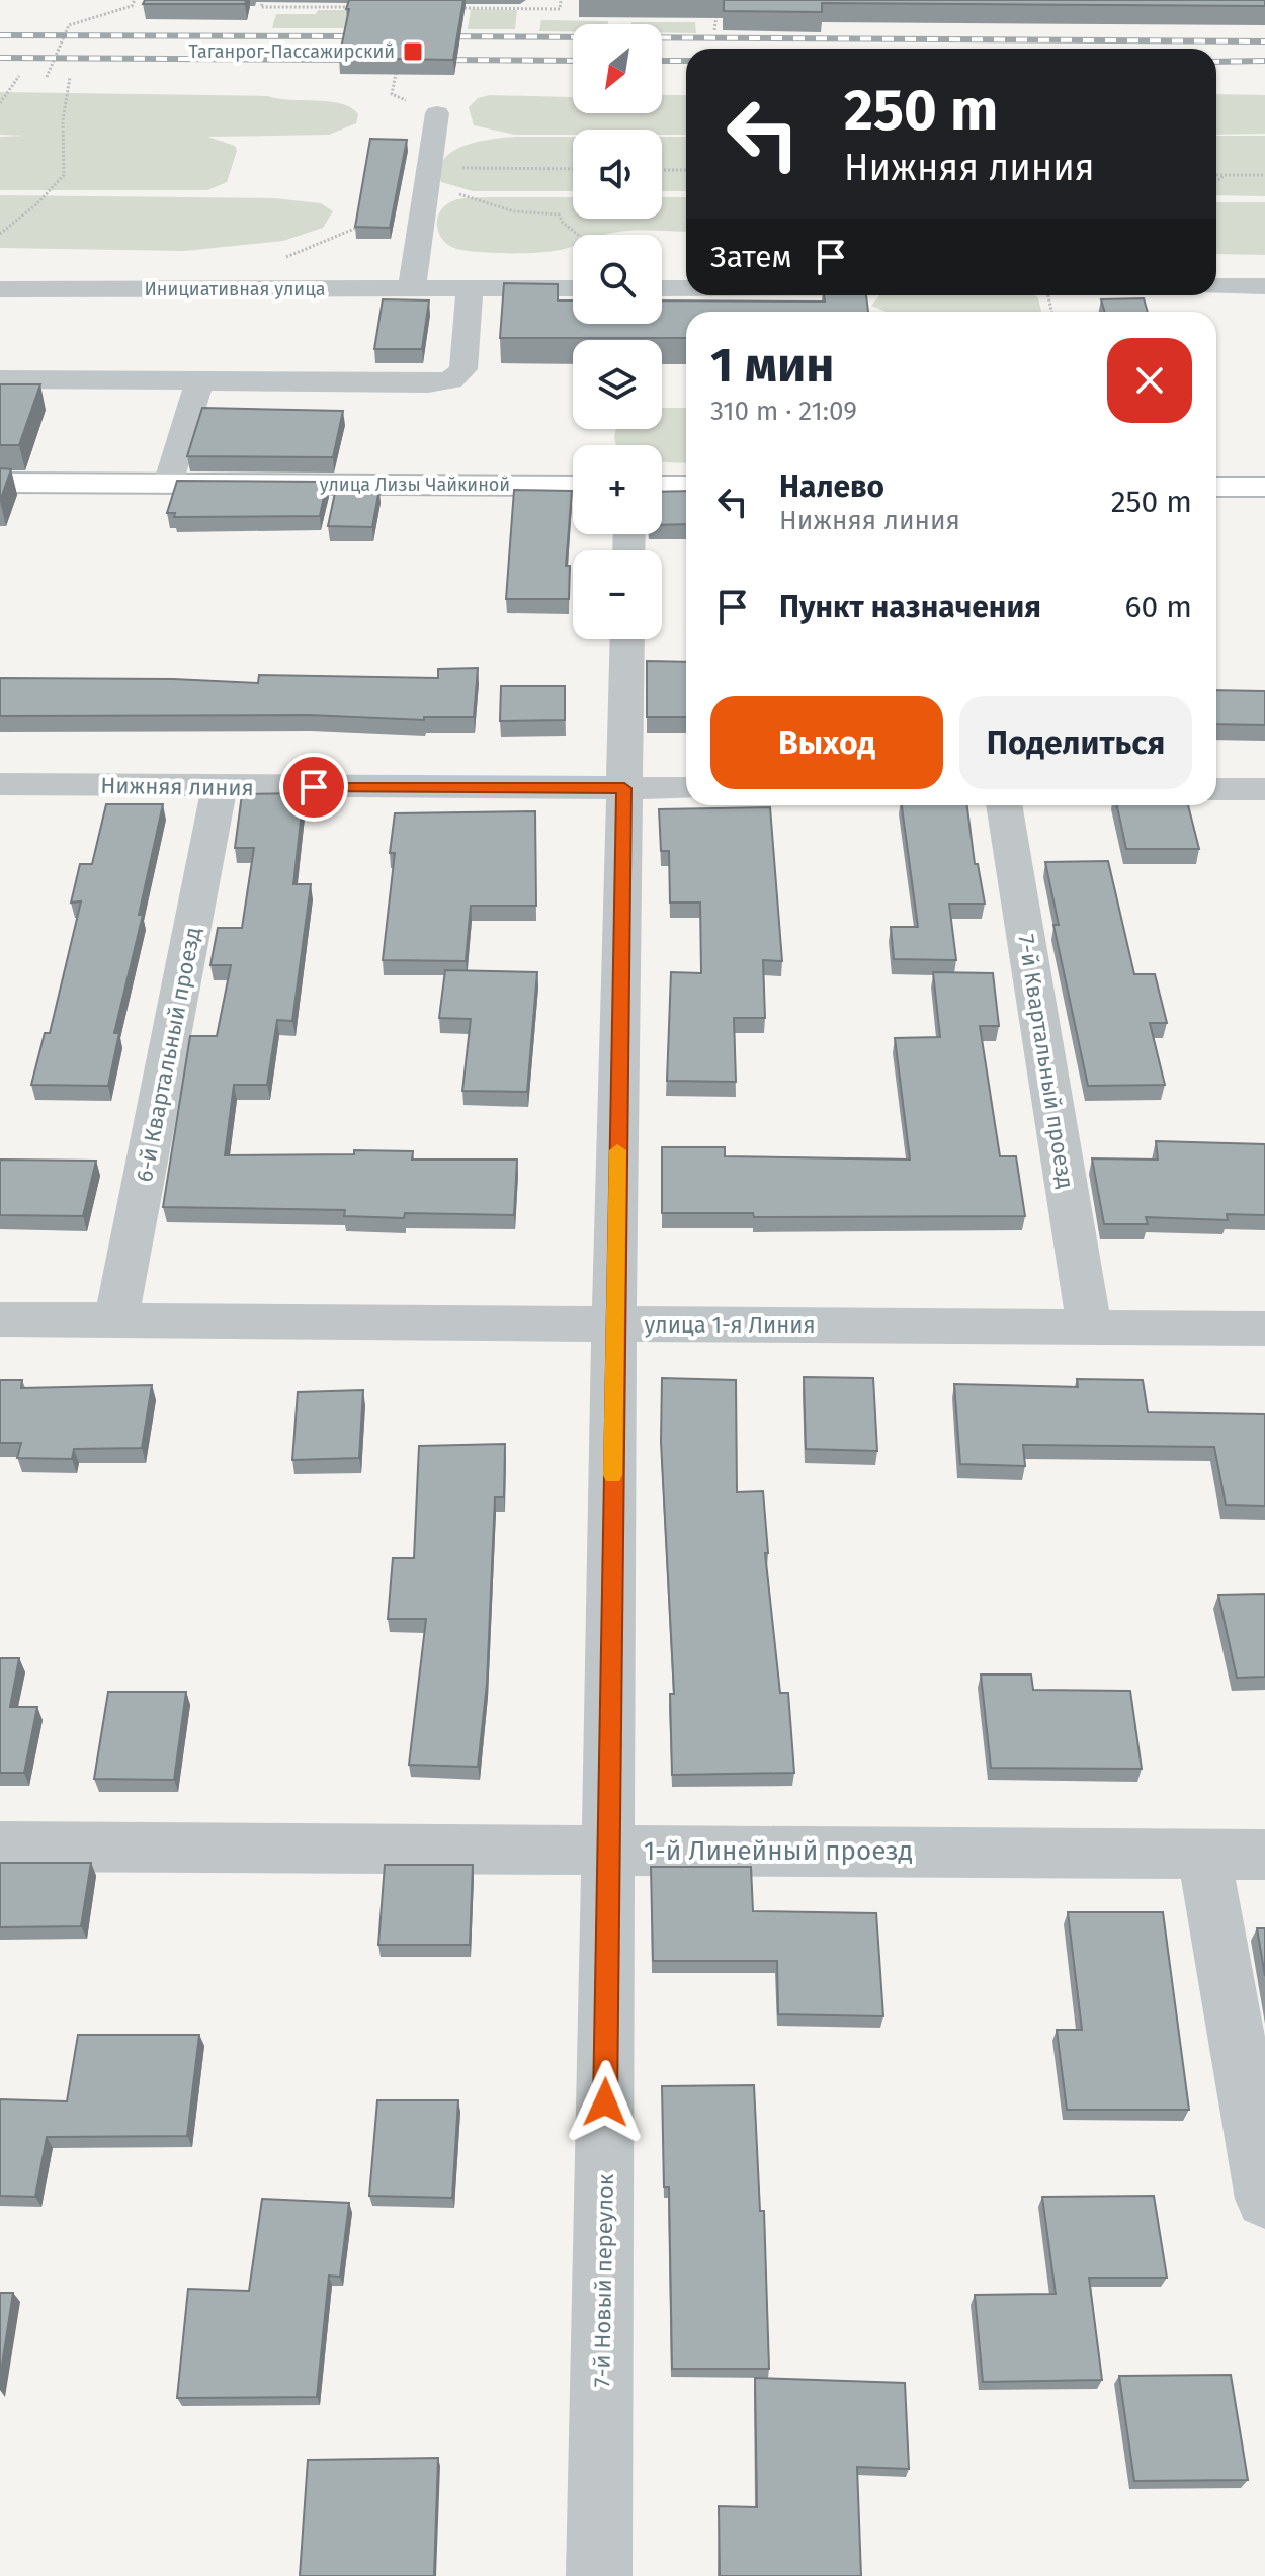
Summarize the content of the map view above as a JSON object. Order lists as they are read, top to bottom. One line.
{"streets":{"main road":["улица Лизы Чайкиной"],"street":["Инициативная улица","Нижняя линия","6-й Квартальный проезд","7-й Квартальный проезд","улица 1-я Линия","1-й Линейный проезд","7-й Новый переулок"]},"crossings":[["Нижняя линия","6-й Квартальный проезд"],["Нижняя линия","7-й Новый переулок"],["6-й Квартальный проезд","улица 1-я Линия"],["7-й Квартальный проезд","улица 1-я Линия"],["улица 1-я Линия","7-й Новый переулок"],["1-й Линейный проезд","7-й Новый переулок"]],"places":{"transit":["Таганрог-Пассажирский"]},"north":"bottom left","page":{"map_buttons":["+","−"],"turn":["250 m","Нижняя линия"],"then":"Затем","heading":["1 мин","310 m · 21:09"],"list":[{"name":"Налево","note":"Нижняя линия","value":"250 m"},{"name":"Пункт назначения","value":"60 m"}],"buttons":["Выход","Поделиться"]}}
